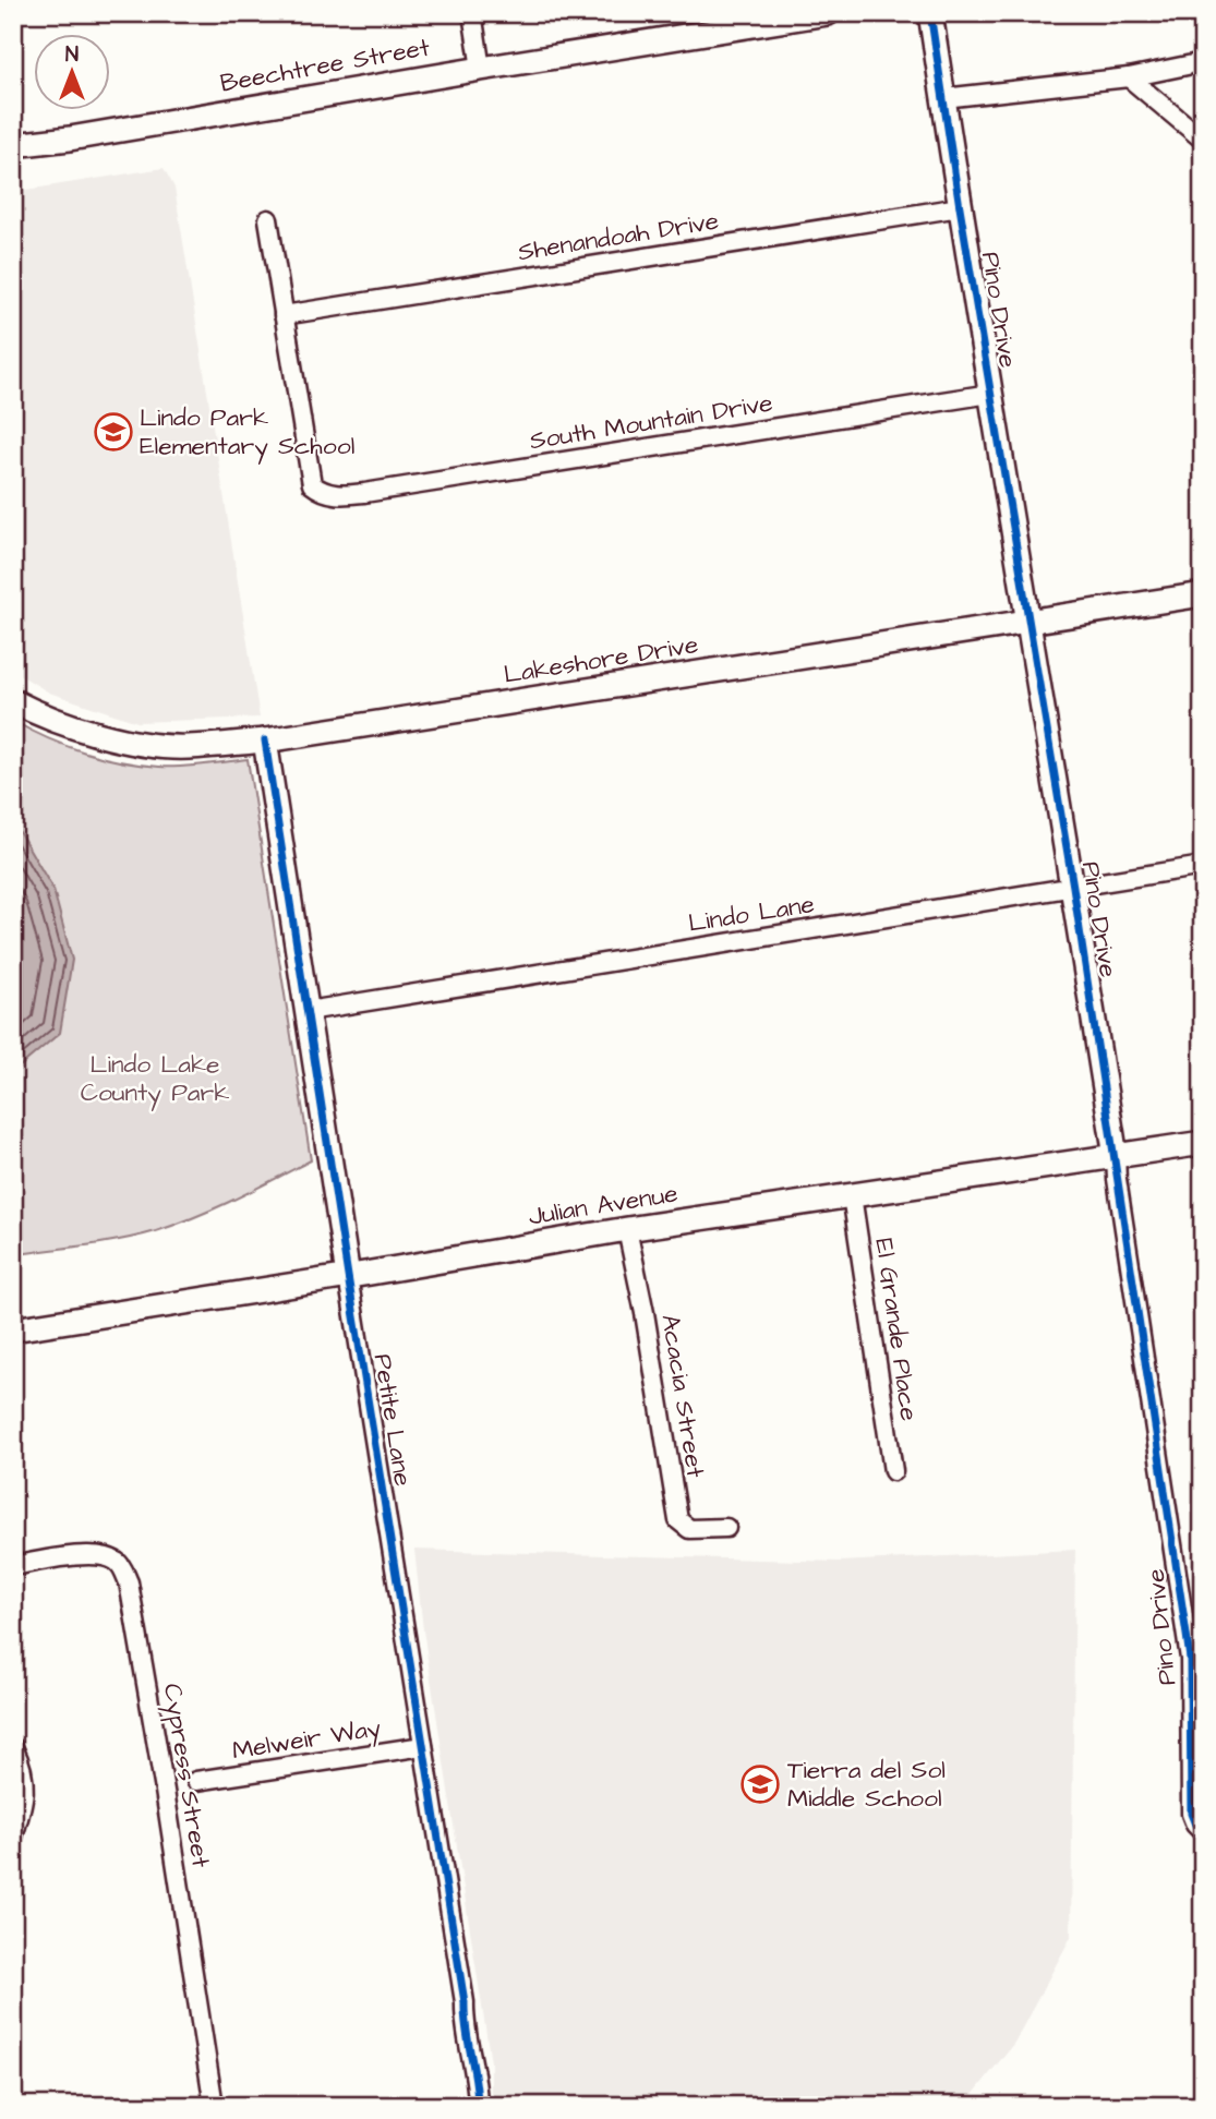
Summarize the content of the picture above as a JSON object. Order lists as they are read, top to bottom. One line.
{"streets":{"street":["Beechtree Street","Shenandoah Drive","Pino Drive","South Mountain Drive","Lakeshore Drive","Lindo Lane","Julian Avenue","El Grande Place","Acacia Street","Petite Lane","Melweir Way","Cypress Street"]},"crossings":[["Shenandoah Drive","Pino Drive"],["Shenandoah Drive","South Mountain Drive"],["Pino Drive","South Mountain Drive"],["Pino Drive","Lakeshore Drive"],["Pino Drive","Lindo Lane"],["Pino Drive","Julian Avenue"],["Lakeshore Drive","Petite Lane"],["Lindo Lane","Petite Lane"],["Julian Avenue","El Grande Place"],["Julian Avenue","Acacia Street"],["Julian Avenue","Petite Lane"],["Petite Lane","Melweir Way"]],"parks":["Lindo Lake County Park"],"places":{"school or university":["Lindo Park Elementary School","Tierra del Sol Middle School"]},"north":"top"}
